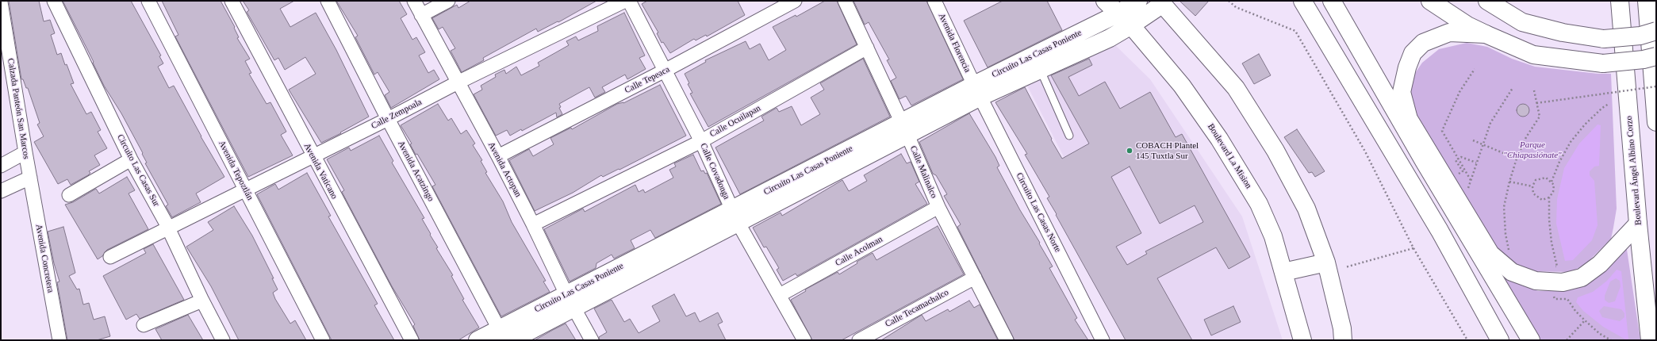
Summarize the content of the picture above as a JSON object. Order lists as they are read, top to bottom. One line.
{"streets":{"main road":["Circuito Las Casas Poniente","Boulevard La Mision","Boulevard Ángel Albino Corzo"],"street":["Avenida Florencia","Calle Tepeaca","Calzada Panteón San Marcos","Calle Zempoala","Calle Ocuilapan","Avenida Actopan","Circuito Las Casas Sur","Avenida Tepoztlán","Avenida Vaticano","Avenida Acatzingo","Calle Covadonga","Calle Malinalco","Circuito Las Casas Norte","Calle Acolman","Avenida Concretera","Calle Tecamachalco"]},"crossings":[["Avenida Florencia","Circuito Las Casas Poniente"],["Avenida Florencia","Circuito Las Casas Norte"],["Circuito Las Casas Poniente","Boulevard La Mision"],["Circuito Las Casas Poniente","Avenida Actopan"],["Circuito Las Casas Poniente","Avenida Acatzingo"],["Circuito Las Casas Poniente","Calle Covadonga"],["Circuito Las Casas Poniente","Calle Malinalco"],["Circuito Las Casas Poniente","Circuito Las Casas Norte"],["Calle Tepeaca","Avenida Actopan"],["Calle Tepeaca","Calle Covadonga"],["Calzada Panteón San Marcos","Avenida Concretera"],["Calle Zempoala","Avenida Actopan"],["Calle Zempoala","Circuito Las Casas Sur"],["Calle Zempoala","Avenida Tepoztlán"],["Calle Zempoala","Avenida Vaticano"],["Calle Zempoala","Avenida Acatzingo"],["Calle Ocuilapan","Avenida Actopan"],["Calle Ocuilapan","Calle Covadonga"],["Calle Ocuilapan","Calle Malinalco"],["Calle Covadonga","Calle Acolman"],["Calle Malinalco","Calle Acolman"],["Calle Malinalco","Calle Tecamachalco"]],"parks":["Parque \"Chiapasiónate\""],"places":["COBACH Plantel 145 Tuxtla Sur"]}
